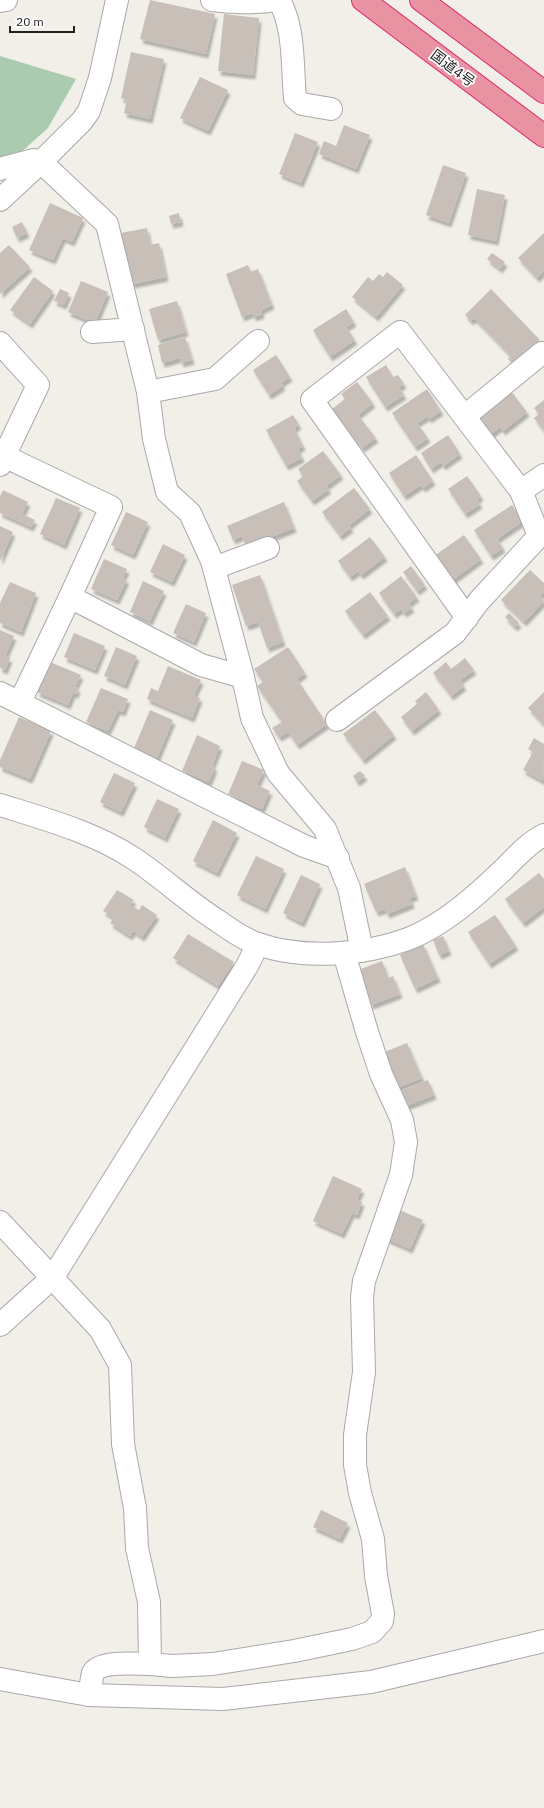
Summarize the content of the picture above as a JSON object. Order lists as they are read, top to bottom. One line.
{"streets":{"highway":["国道4号"]},"scale_bar":"20 m"}
